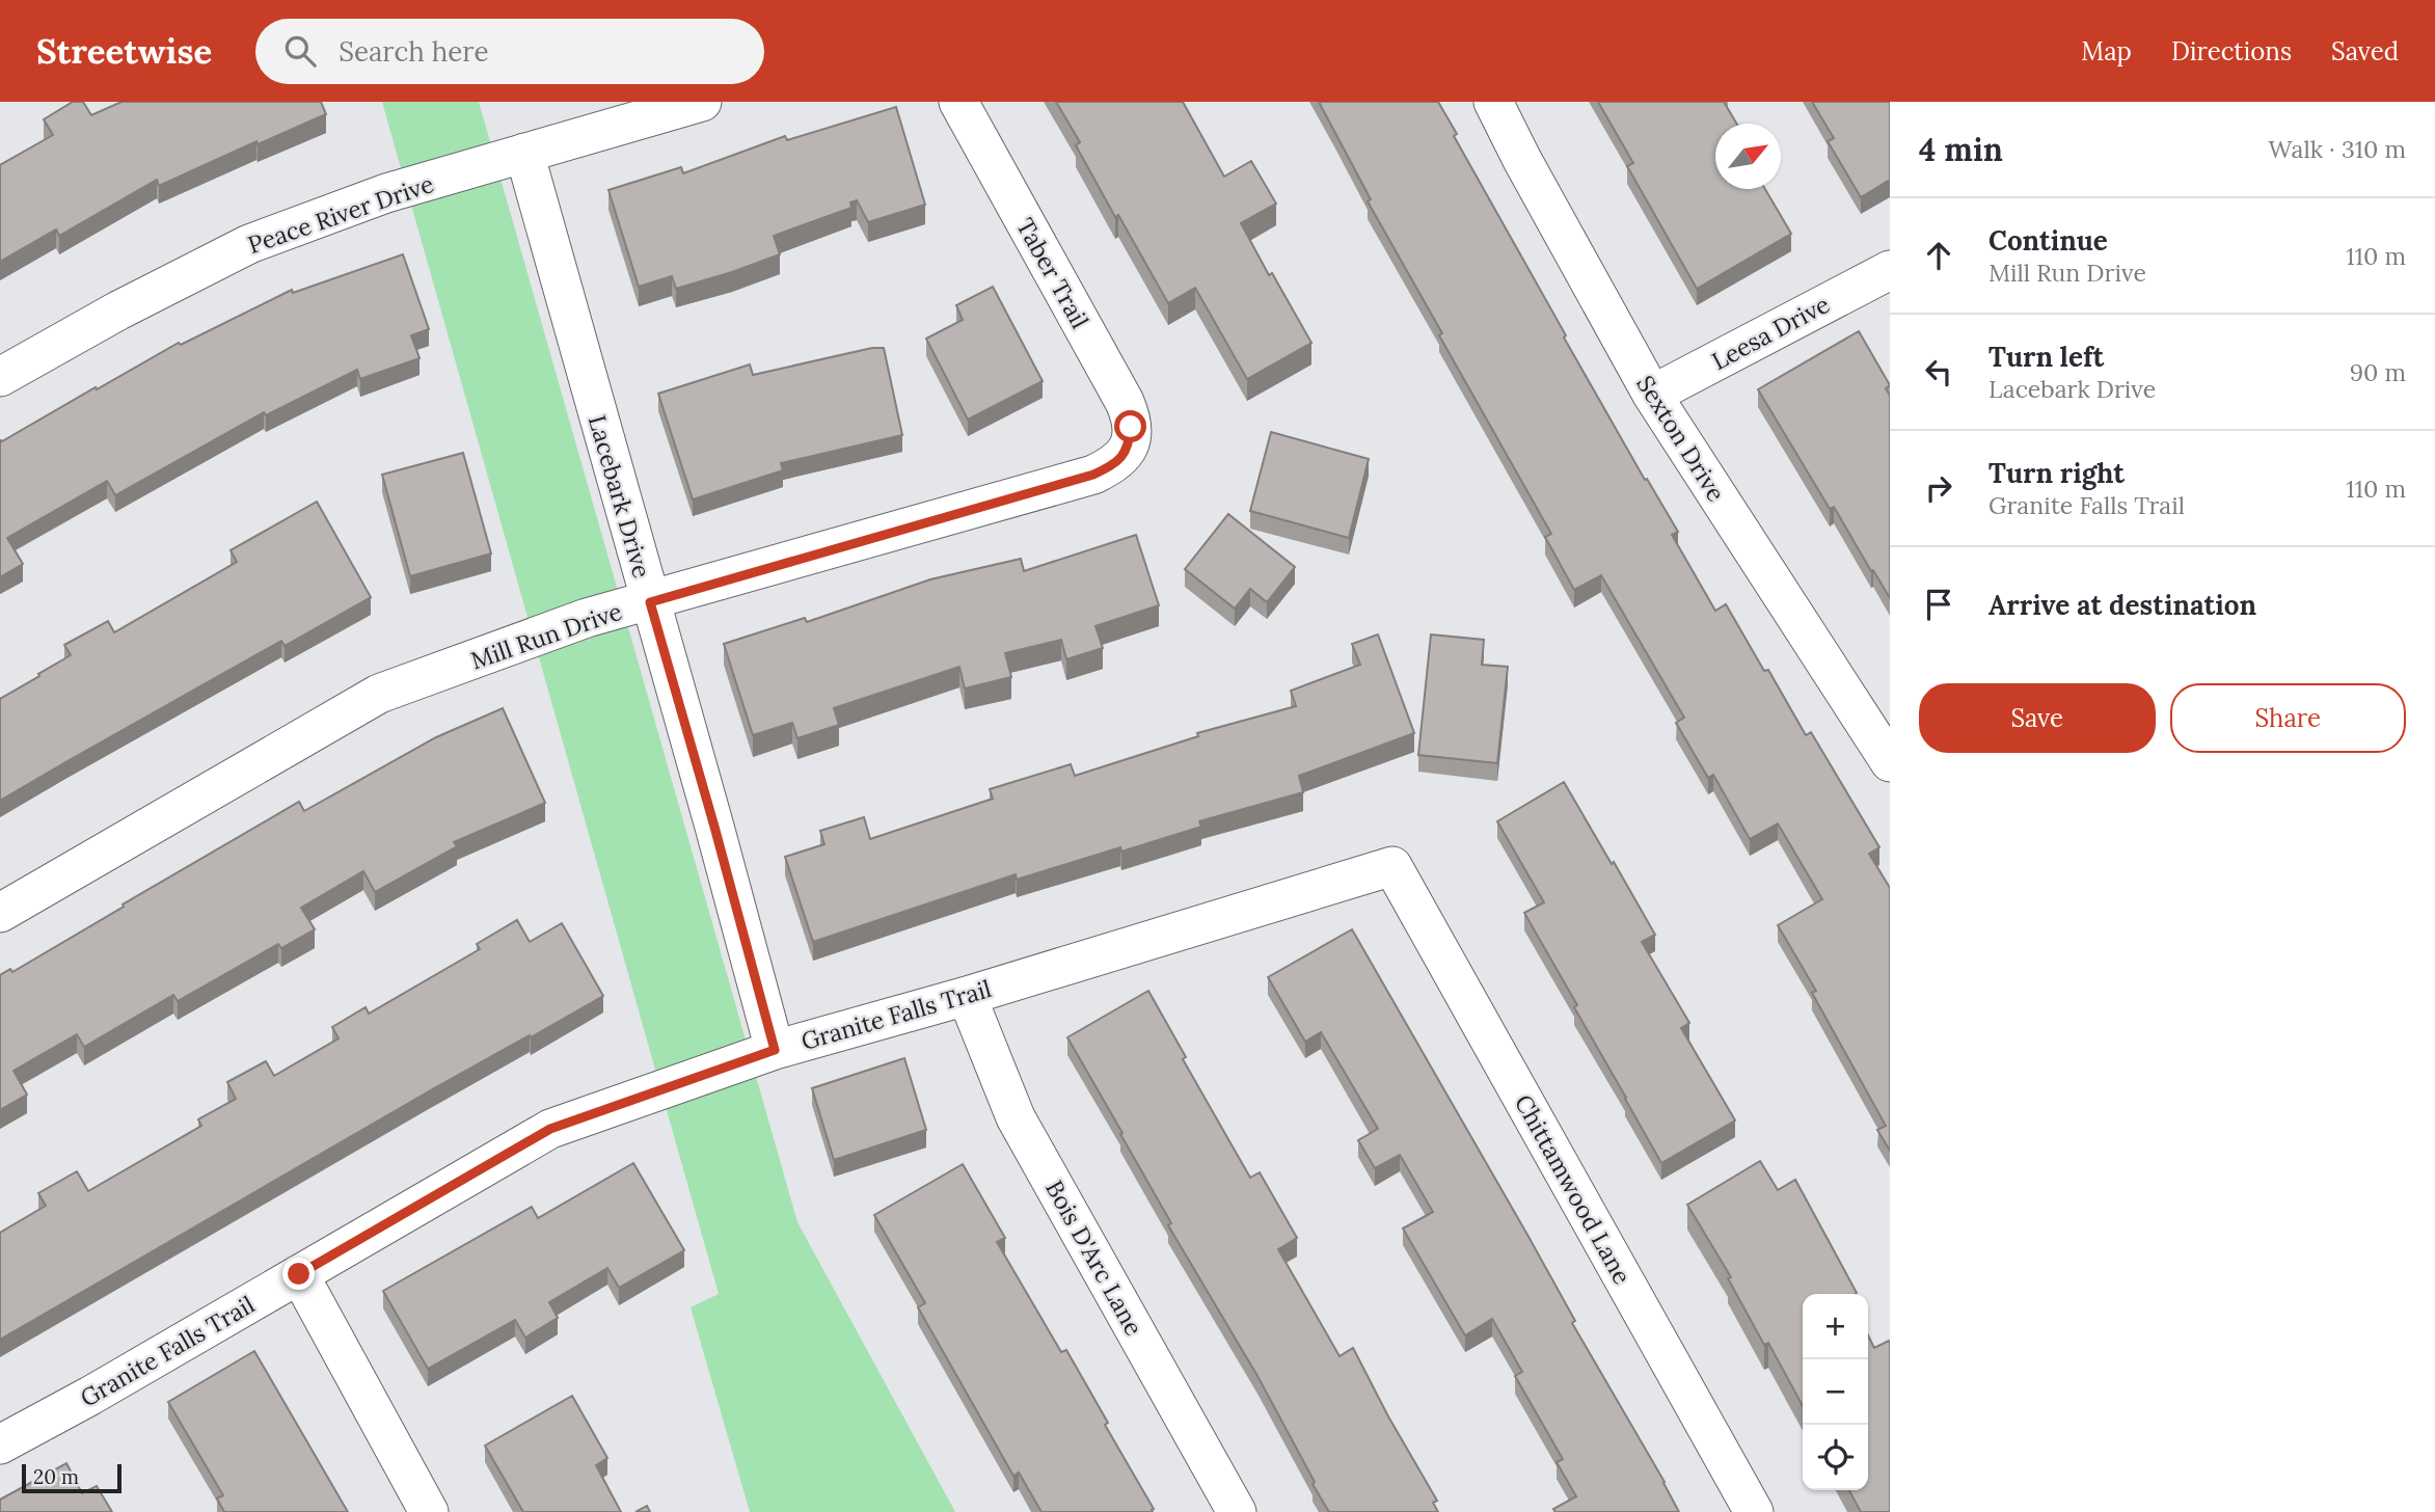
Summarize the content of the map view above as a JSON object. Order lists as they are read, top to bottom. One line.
{"streets":{"street":["Peace River Drive","Taber Trail","Leesa Drive","Sexton Drive","Lacebark Drive","Mill Run Drive","Granite Falls Trail","Chittamwood Lane","Bois D'Arc Lane"]},"crossings":[["Peace River Drive","Lacebark Drive"],["Taber Trail","Mill Run Drive"],["Leesa Drive","Sexton Drive"],["Lacebark Drive","Mill Run Drive"],["Lacebark Drive","Granite Falls Trail"],["Granite Falls Trail","Chittamwood Lane"],["Granite Falls Trail","Bois D'Arc Lane"]],"scale_bar":"20 m","north":"top right","page":{"header":"Streetwise","search":"Search here","nav":["Map","Directions","Saved"],"heading":["4 min","Walk · 310 m"],"list":[["Continue","Mill Run Drive","110 m"],["Turn left","Lacebark Drive","90 m"],["Turn right","Granite Falls Trail","110 m"],"Arrive at destination"],"buttons":["Save","Share"],"map_buttons":["+","−"],"scale":"20 m"}}
